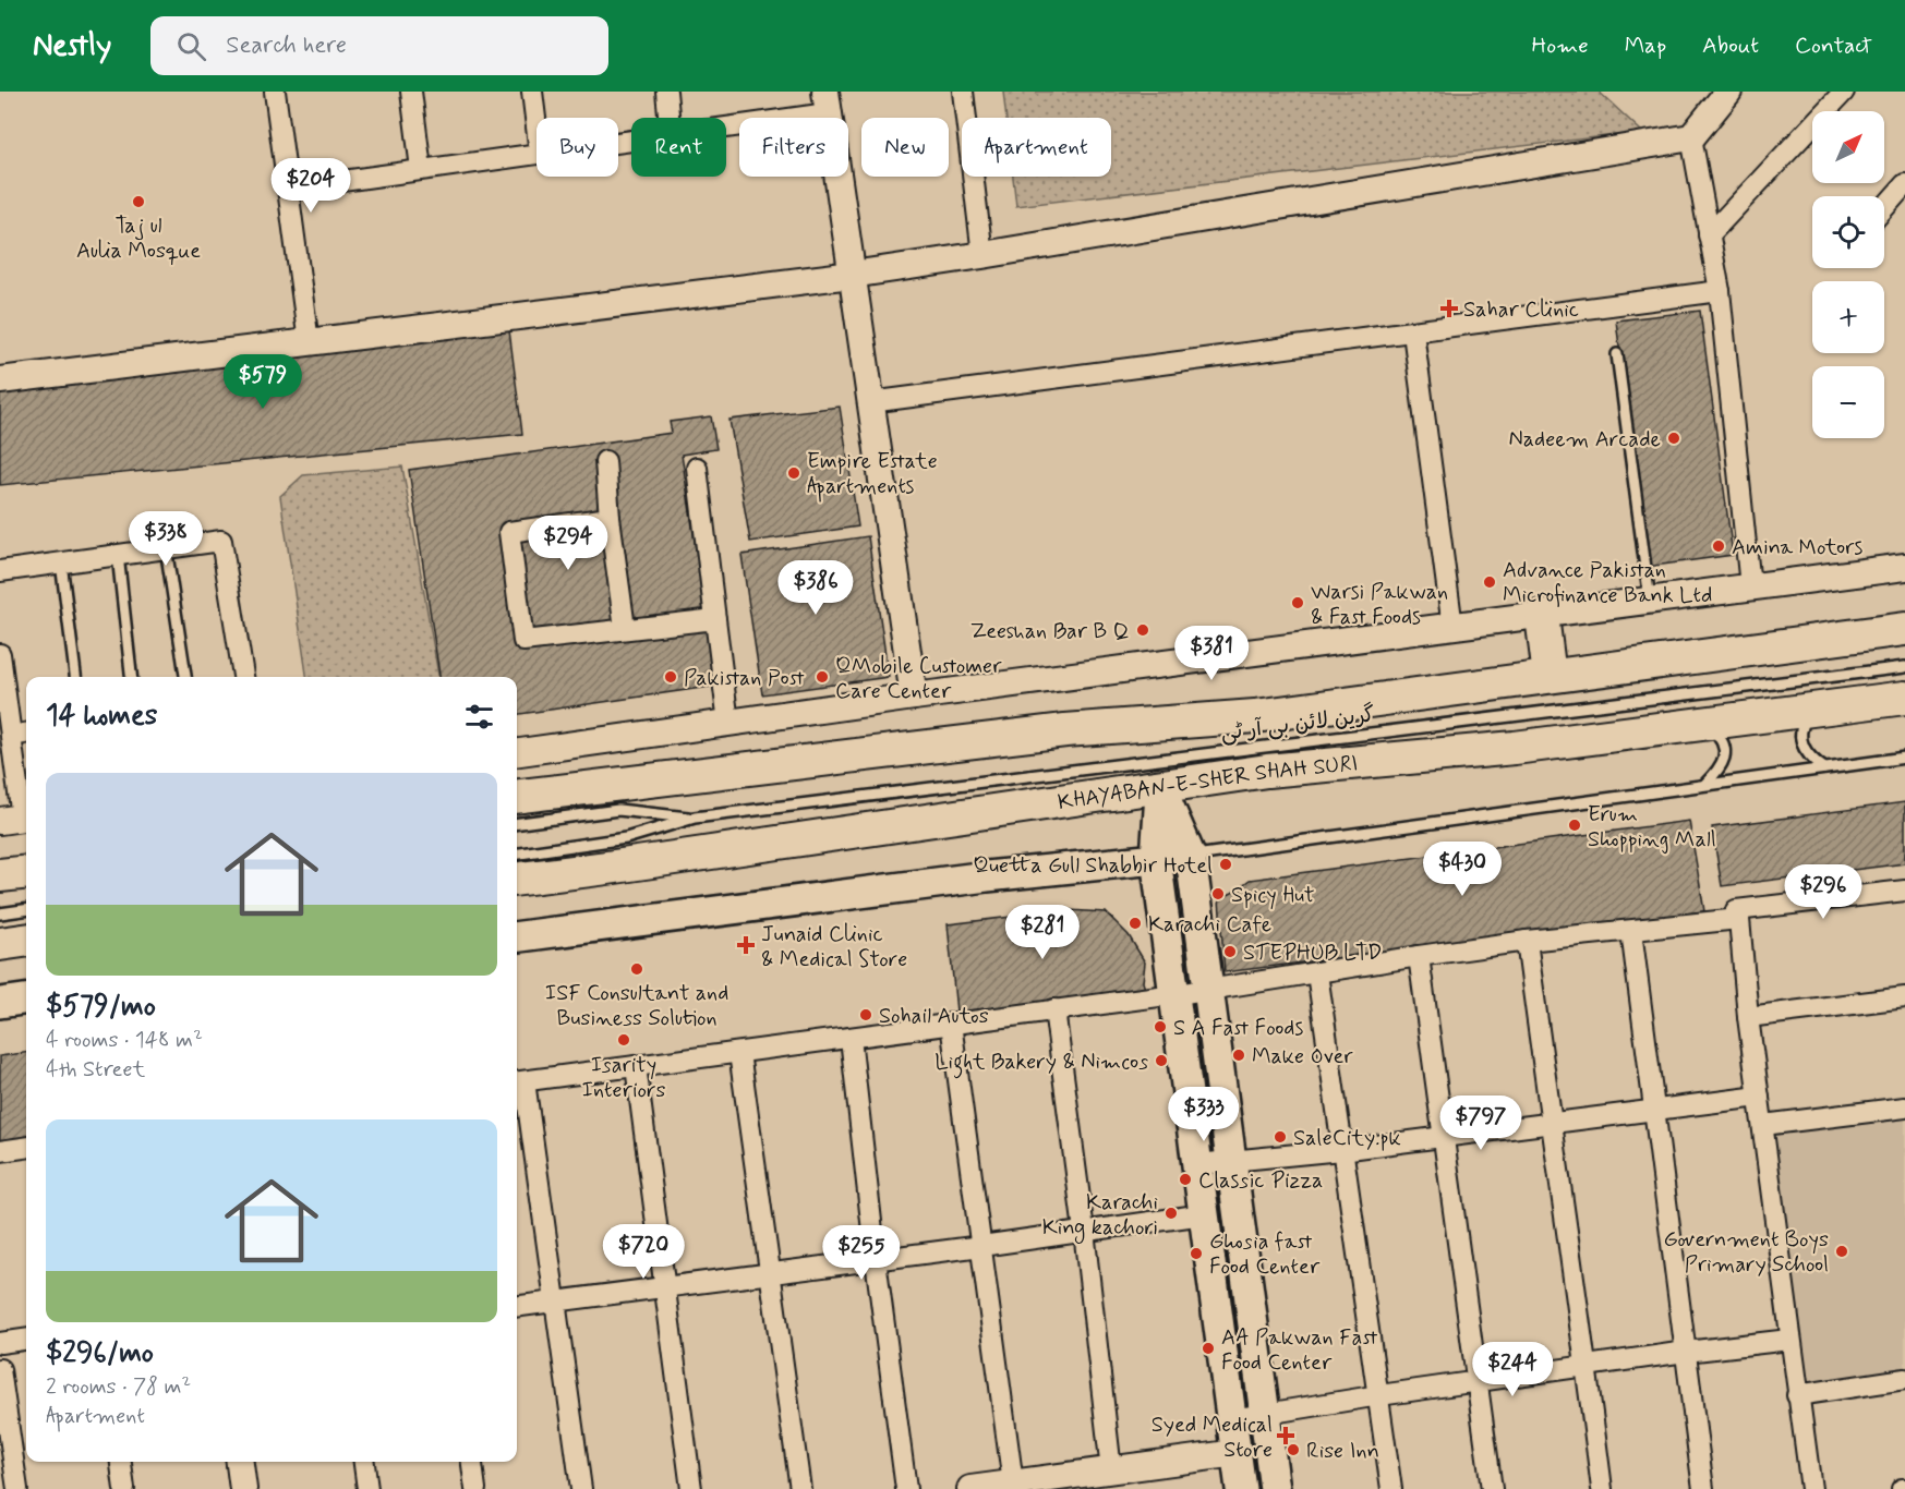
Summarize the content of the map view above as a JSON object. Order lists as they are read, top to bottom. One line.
{"streets":{"main road":["KHAYABAN-E-SHER SHAH SURI"],"lane":["گرین لائن بی آر ٹی"]},"places":{"other":["Taj ul Aulia Mosque","Nadeem Arcade","Empire Estate Apartments","Amina Motors","Advance Pakistan Microfinance Bank Ltd","Warsi Pakwan & Fast Foods","Zeeshan Bar B Q","Pakistan Post","QMobile Customer Care Center","Erum Shopping Mall","Quetta Gull Shabbir Hotel","Spicy Hut","Karachi Cafe","STEPHUB LTD","ISF Consultant and Business Solution","Sohail Autos","S A Fast Foods","Isarity Interiors","Make Over","Light Bakery & Nimcos","SaleCity.pk","Classic Pizza","Karachi King kachori","Government Boys Primary School","Ghosia fast Food Center","AA Pakwan Fast Food Center","Rise Inn"],"health":["Sahar Clinic","Junaid Clinic & Medical Store","Syed Medical Store"]},"north":"top right","page":{"header":"Nestly","search":"Search here","nav":["Home","Map","About","Contact"],"map_buttons":["+","−"],"chip":["Buy","Rent","Filters","New","Apartment"],"price":["$204","$579","$338","$294","$386","$381","$430","$296","$281","$333","$797","$720","$255","$244"],"heading":"14 homes","list":[{"name":"$579/mo","note":"4 rooms · 148 m² · 4th Street"},{"name":"$296/mo","note":"2 rooms · 78 m² · Apartment"}]}}
